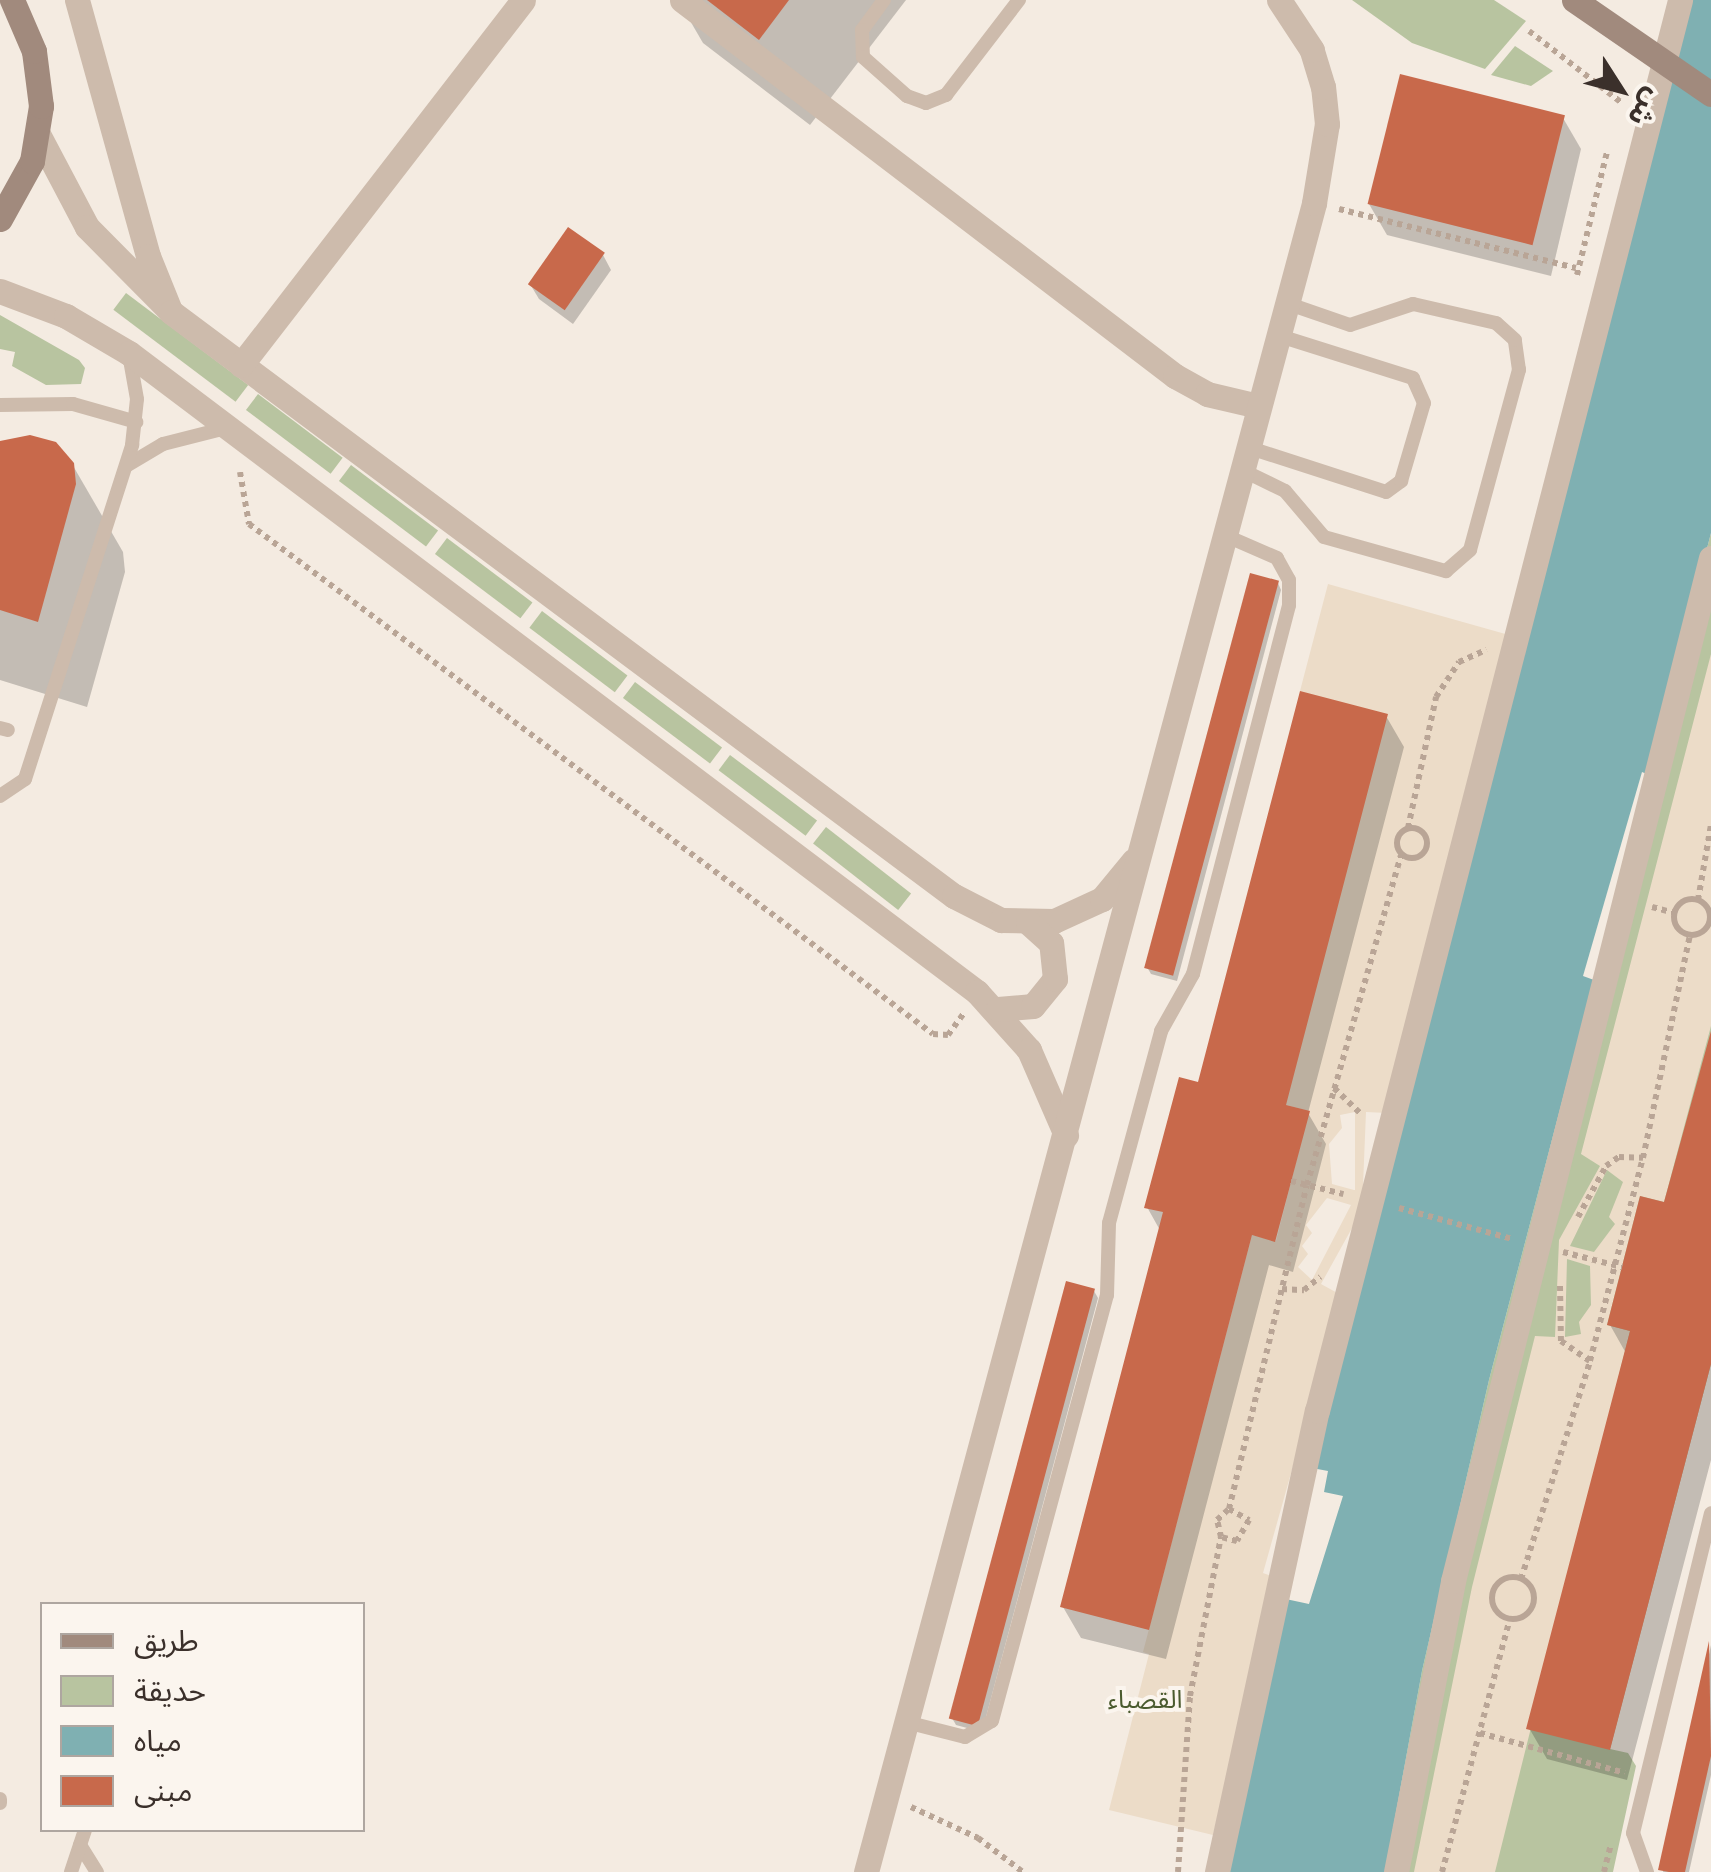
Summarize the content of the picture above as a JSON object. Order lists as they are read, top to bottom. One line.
{"parks":["القصباء"],"legend":["طريق","حديقة","مياه","مبنى"],"north":"bottom right"}
